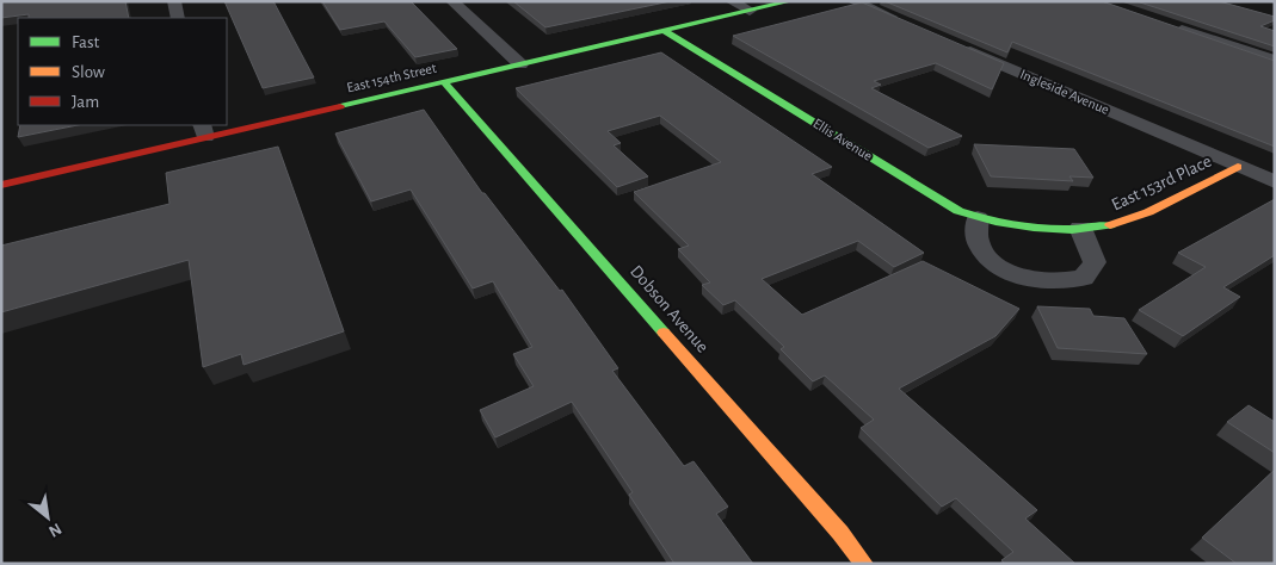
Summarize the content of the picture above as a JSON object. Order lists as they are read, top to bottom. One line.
{"streets":{"street":["East 154th Street","Ingleside Avenue","Ellis Avenue","East 153rd Place","Dobson Avenue"]},"crossings":[["East 154th Street","Ellis Avenue"],["East 154th Street","Dobson Avenue"],["Ingleside Avenue","East 153rd Place"],["Ellis Avenue","East 153rd Place"]],"legend":["Fast","Slow","Jam"],"north":"bottom right"}
